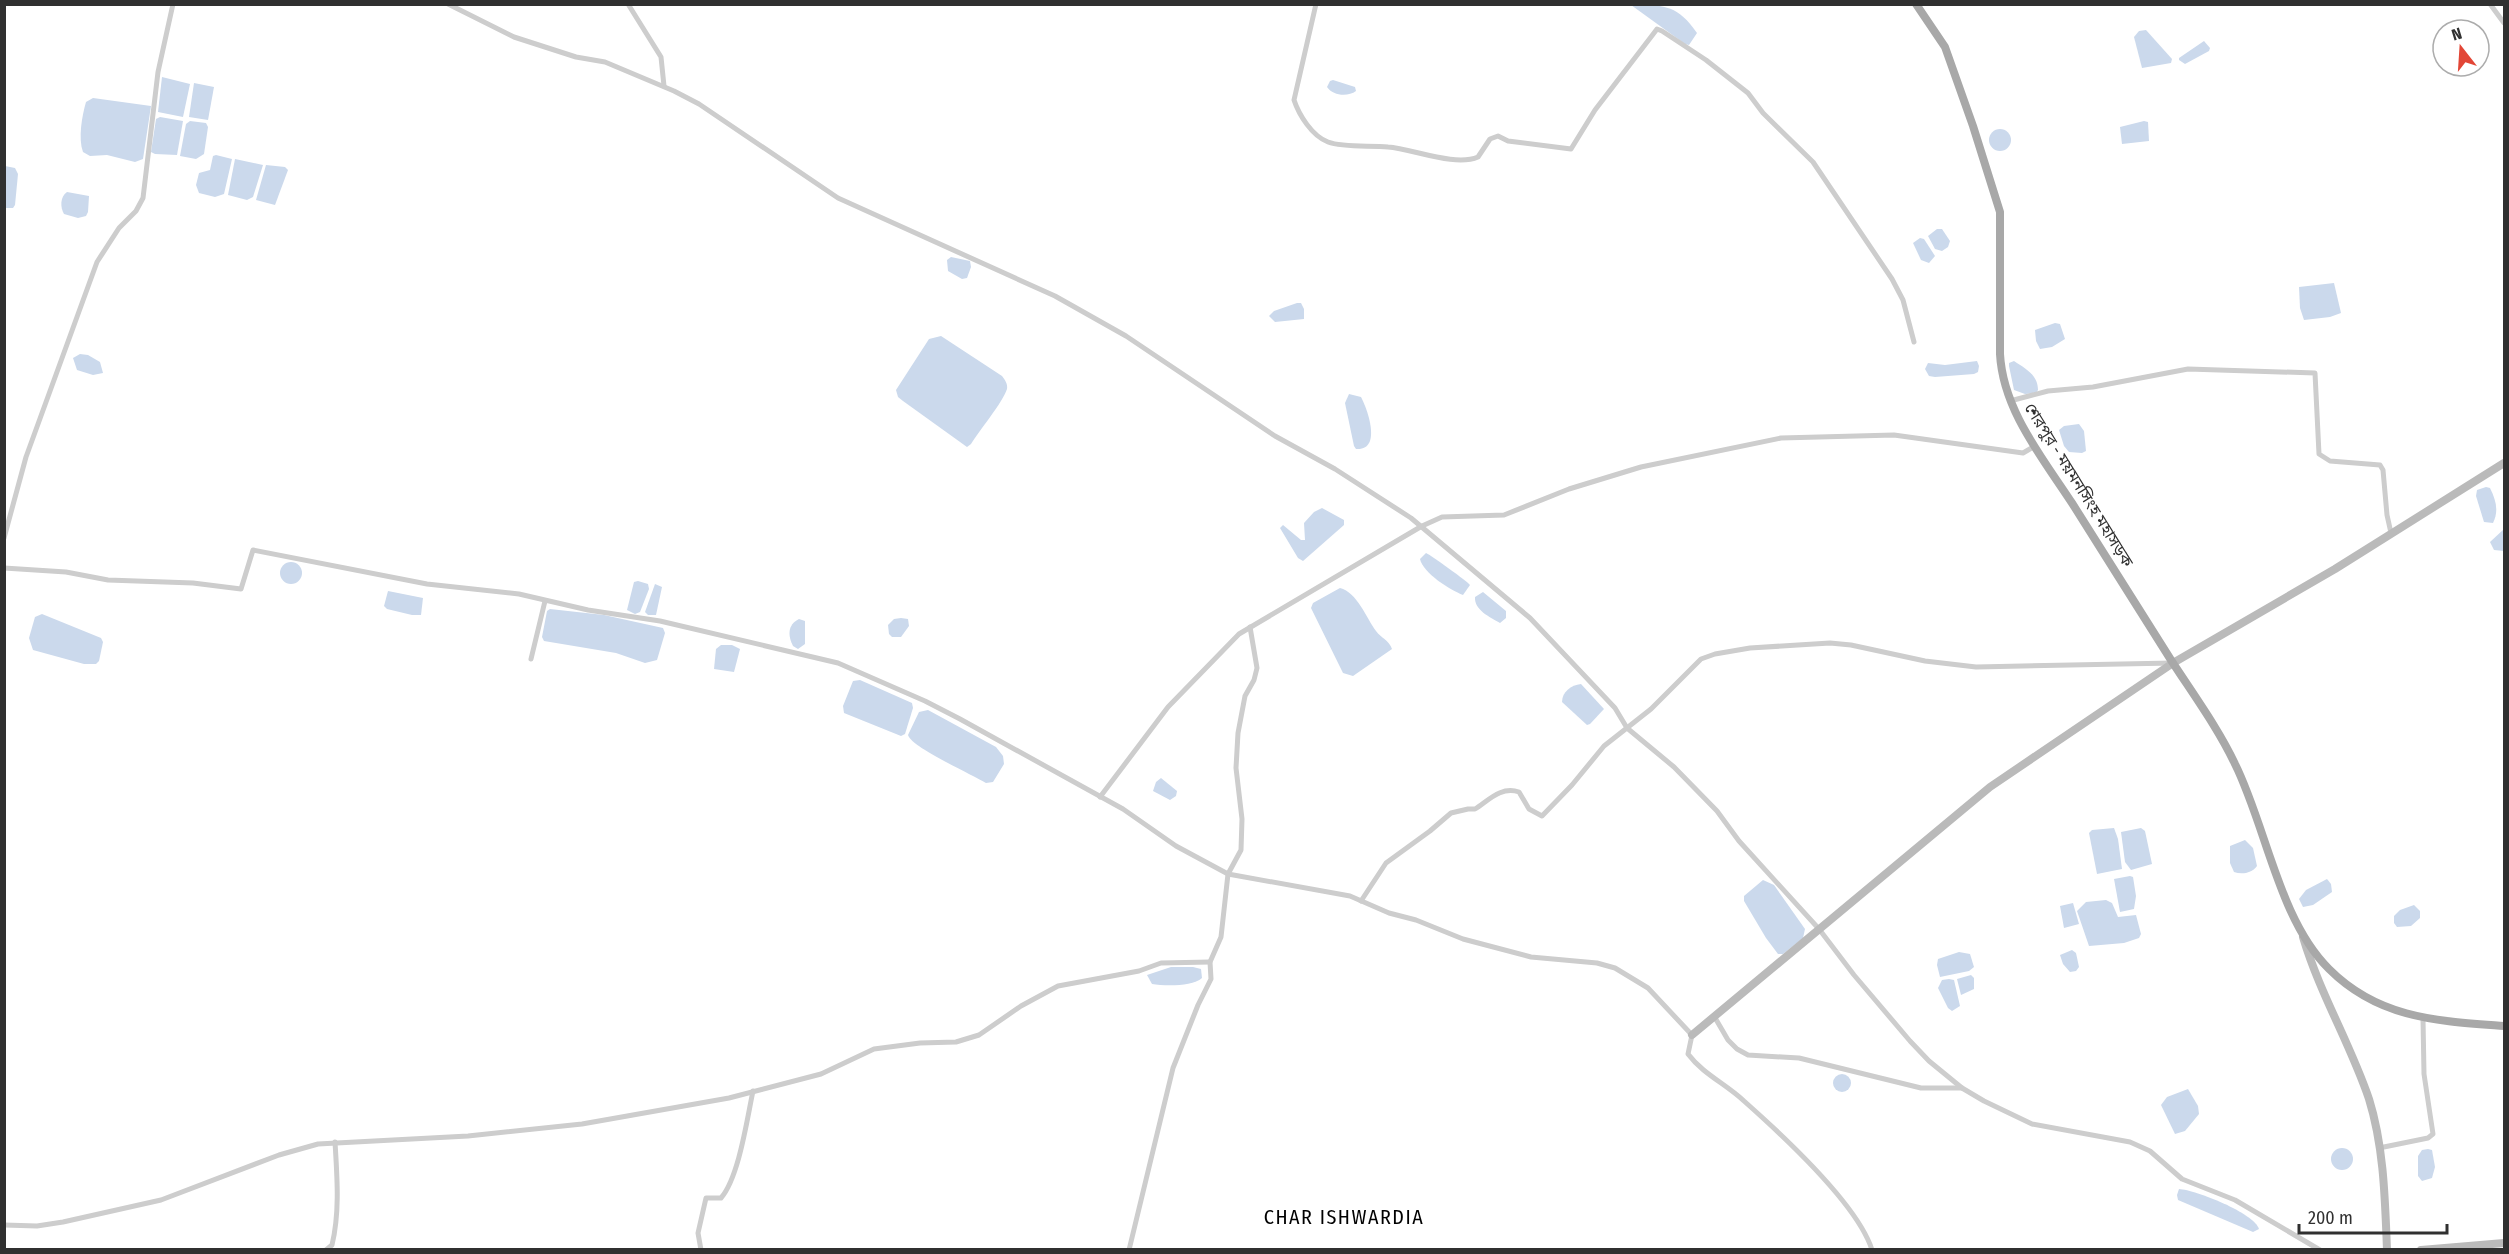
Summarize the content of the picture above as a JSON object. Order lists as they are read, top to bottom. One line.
{"streets":{"main road":["শেরপুর - ময়মনসিংহ মহাসড়ক"]},"districts":["CHAR ISHWARDIA"],"scale_bar":"200 m","north":"top"}
